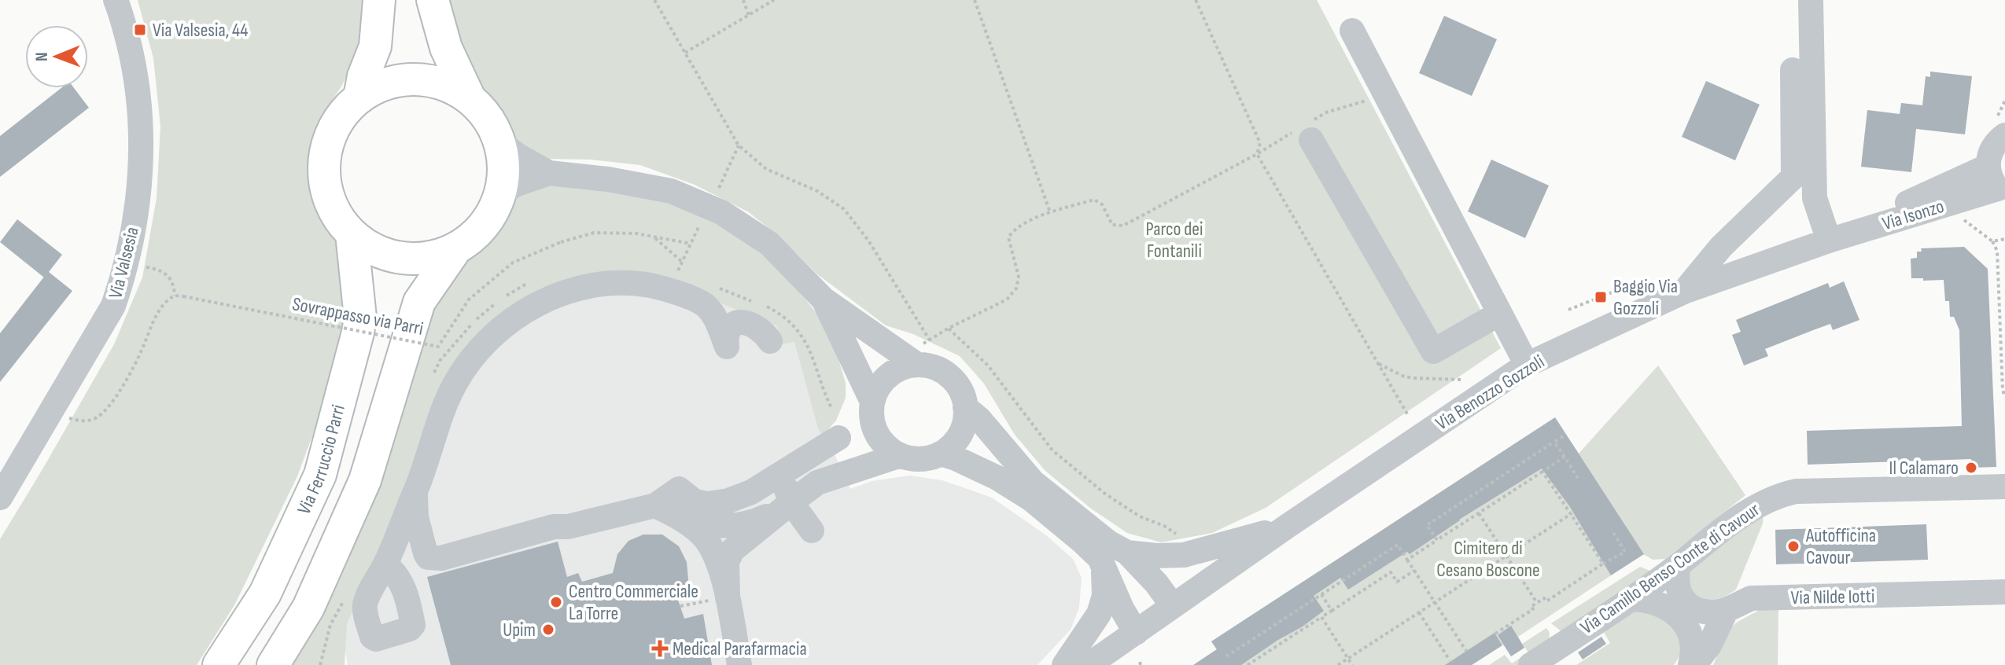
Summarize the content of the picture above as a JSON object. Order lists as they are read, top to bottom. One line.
{"streets":{"main road":["Via Ferruccio Parri"],"street":["Via Isonzo","Via Valsesia","Via Benozzo Gozzoli","Via Camillo Benso Conte di Cavour","Via Nilde Iotti"],"path":["Sovrappasso via Parri"]},"crossings":[["Via Isonzo","Via Benozzo Gozzoli"]],"parks":["Parco dei Fontanili","Cimitero di Cesano Boscone"],"places":{"transit":["Via Valsesia, 44","Baggio Via Gozzoli"],"other":["Il Calamaro","Autofficina Cavour","Centro Commerciale La Torre","Upim"],"health":["Medical Parafarmacia"]},"north":"left"}
